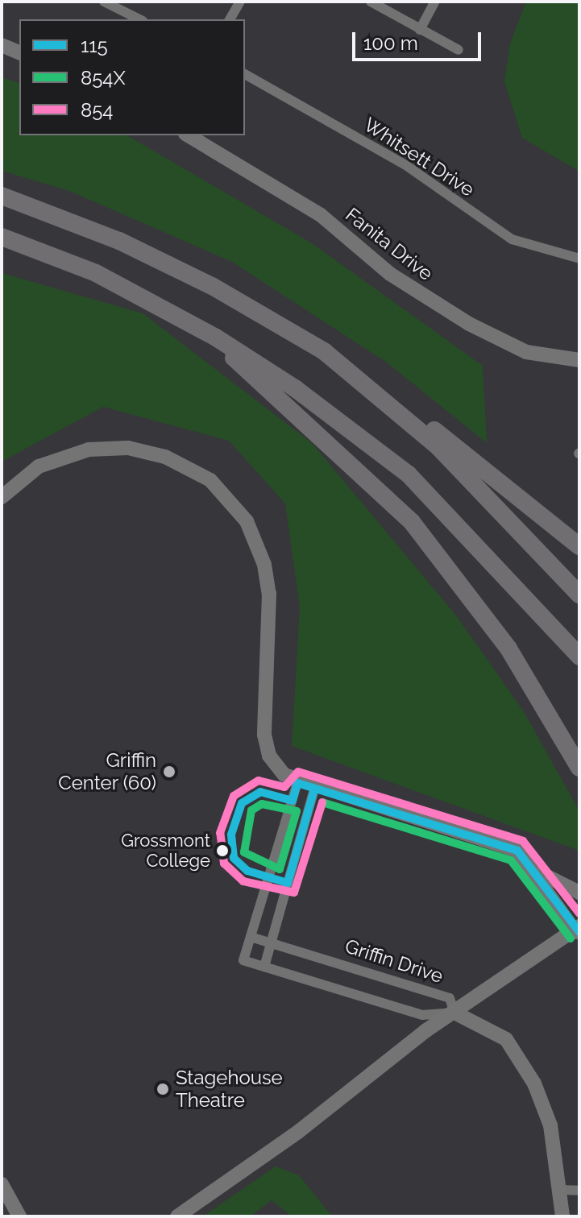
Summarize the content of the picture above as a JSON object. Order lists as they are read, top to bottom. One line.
{"streets":{"street":["Whitsett Drive","Fanita Drive","Griffin Drive"]},"places":["Griffin Center (60)","Grossmont College","Stagehouse Theatre"],"lines":["transit line 854","transit line 115","transit line 854X"],"legend":["115","854X","854"],"scale_bar":"100 m"}
